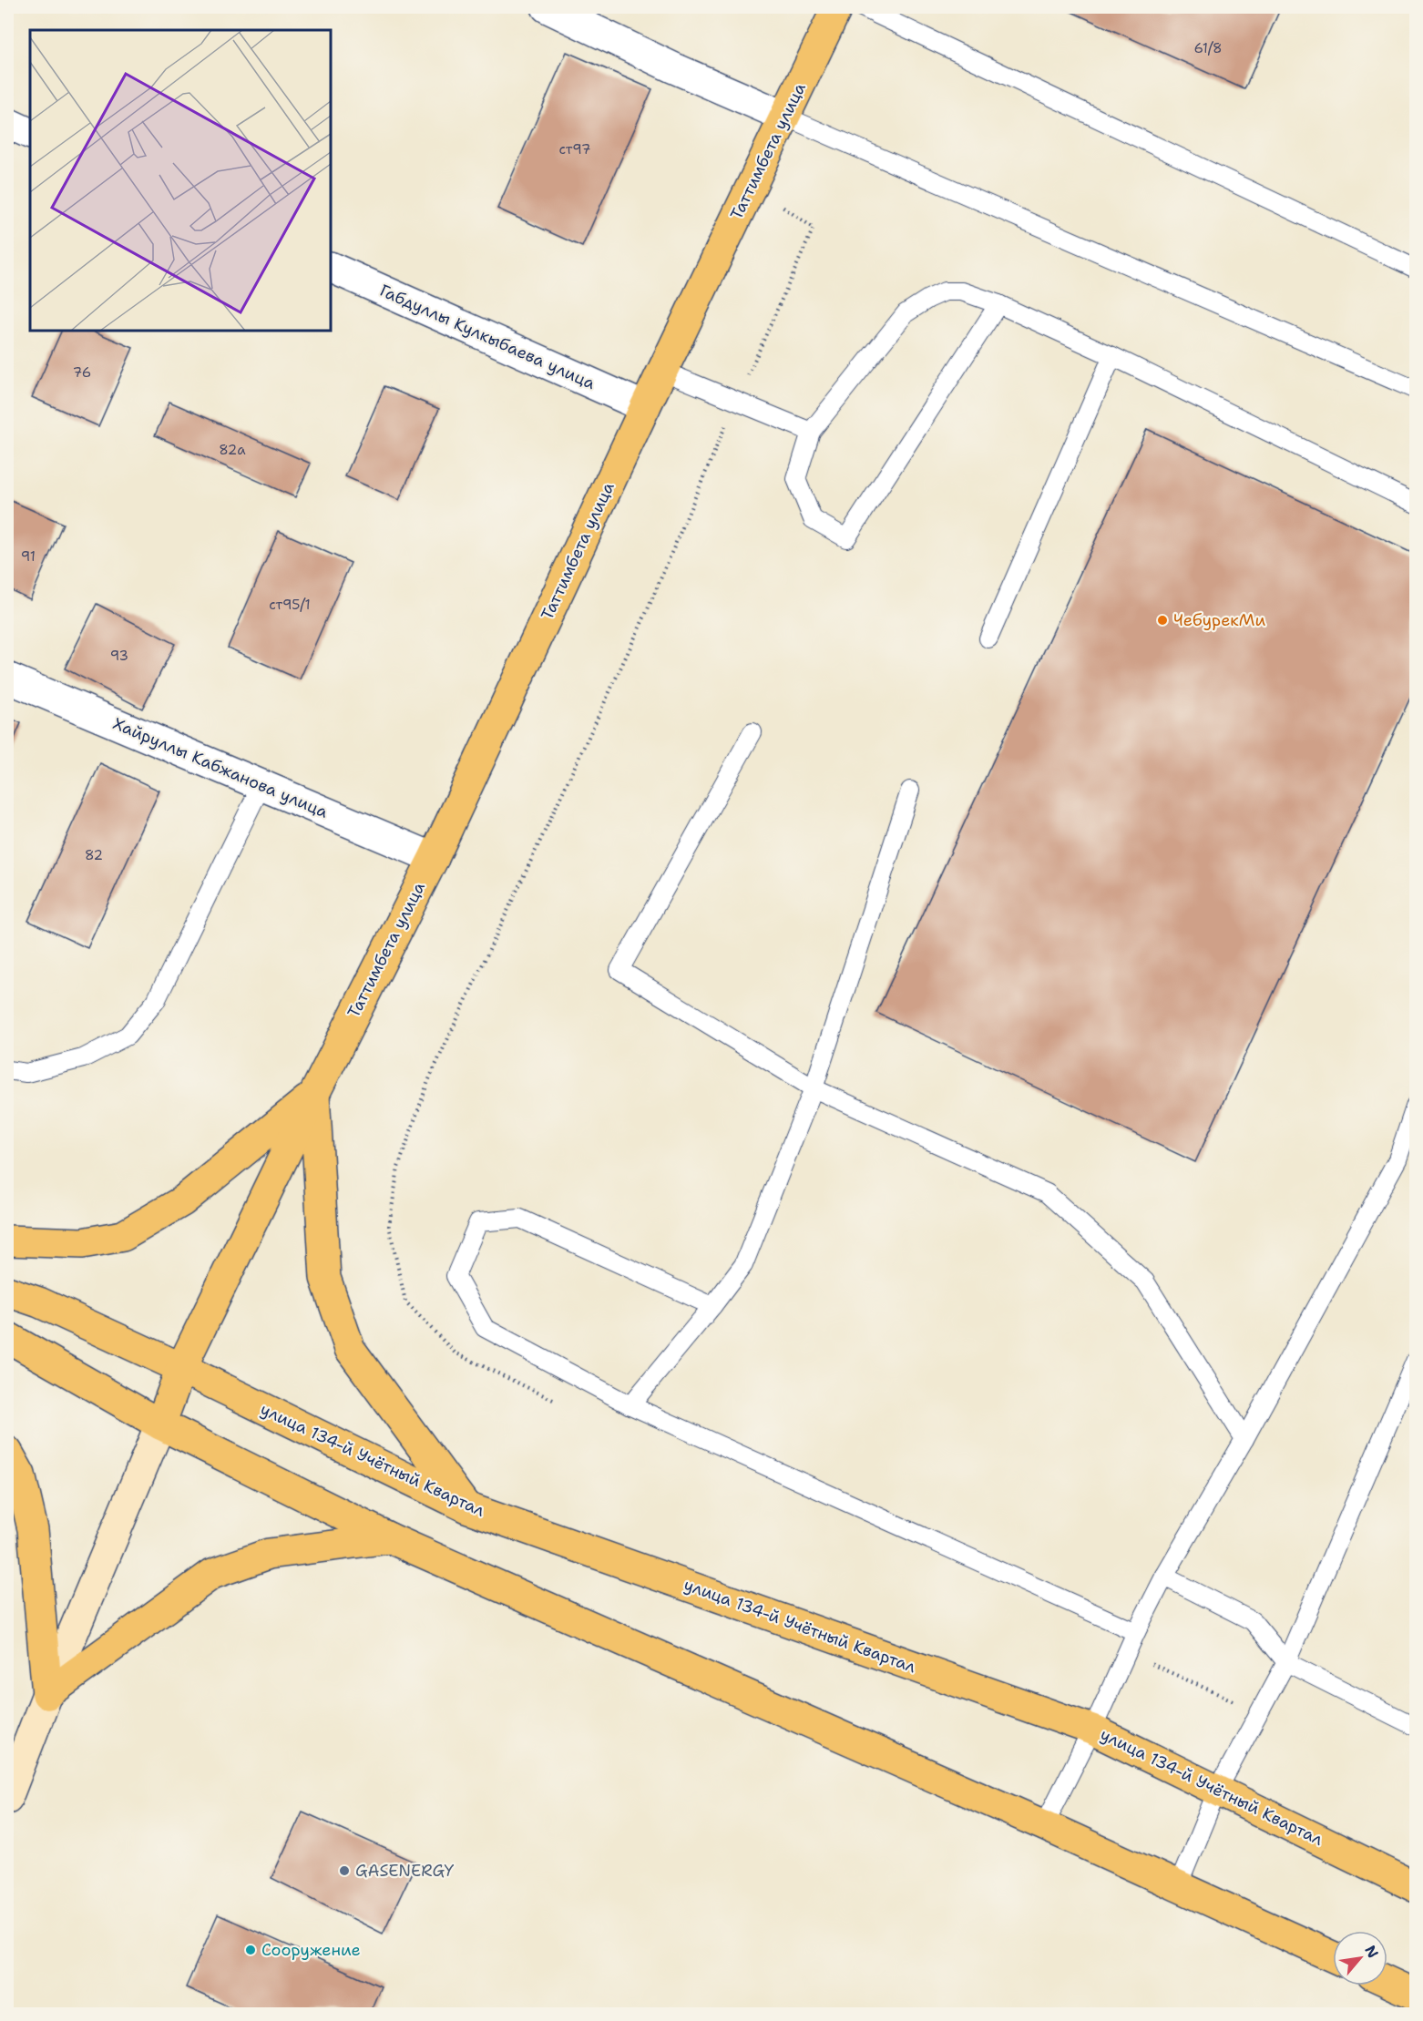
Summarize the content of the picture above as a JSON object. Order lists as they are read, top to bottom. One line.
{"streets":{"main road":["Таттимбета улица","улица 134-й Учётный Квартал"],"street":["Габдуллы Кулкыбаева улица","Хайруллы Кабжанова улица"]},"crossings":[["Таттимбета улица","Габдуллы Кулкыбаева улица"],["Таттимбета улица","Хайруллы Кабжанова улица"],["Таттимбета улица","улица 134-й Учётный Квартал"]],"places":["ЧебурекМи","GASENERGY","Сооружение"],"house_numbers":["61/8","ст97","76","82а","91","ст95/1","93","82"],"north":"top right"}
